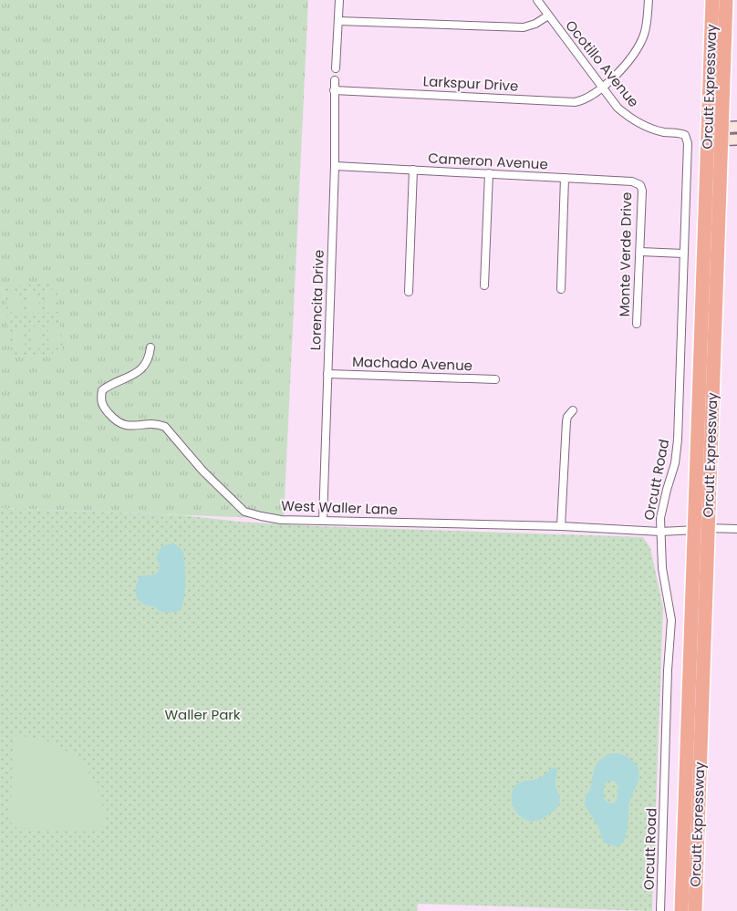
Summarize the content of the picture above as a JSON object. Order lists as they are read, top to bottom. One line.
{"streets":{"highway":["Orcutt Expressway"],"street":["Ocotillo Avenue","Larkspur Drive","Cameron Avenue","Monte Verde Drive","Lorencita Drive","Machado Avenue","Orcutt Road","West Waller Lane"]},"crossings":[["Ocotillo Avenue","Larkspur Drive"],["Ocotillo Avenue","Orcutt Road"],["Larkspur Drive","Lorencita Drive"],["Orcutt Expressway","West Waller Lane"],["Cameron Avenue","Monte Verde Drive"],["Cameron Avenue","Lorencita Drive"],["Lorencita Drive","Machado Avenue"],["Lorencita Drive","West Waller Lane"],["Orcutt Road","West Waller Lane"]],"parks":["Waller Park"]}
